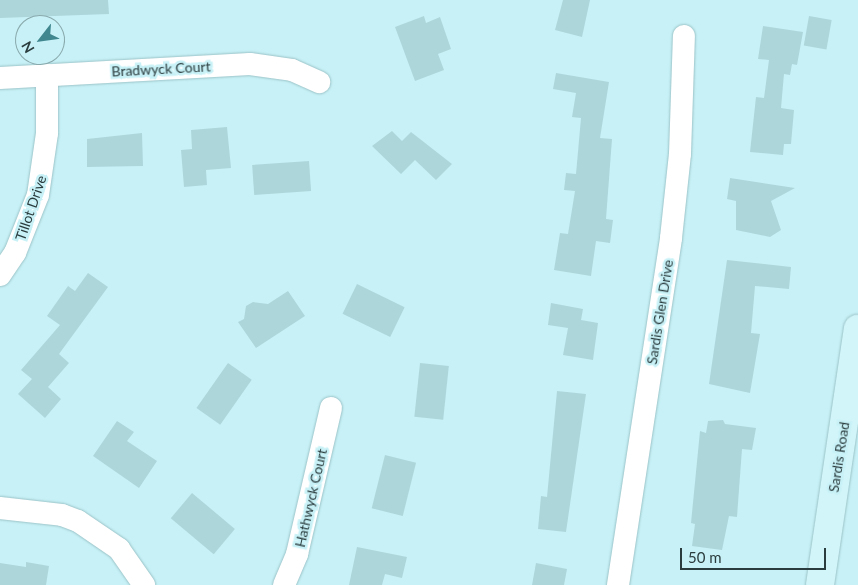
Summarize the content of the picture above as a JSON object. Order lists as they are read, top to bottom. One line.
{"streets":{"main road":["Sardis Road"],"street":["Bradwyck Court","Tillot Drive","Sardis Glen Drive","Hathwyck Court"]},"crossings":[["Bradwyck Court","Tillot Drive"]],"scale_bar":"50 m","north":"bottom left"}
